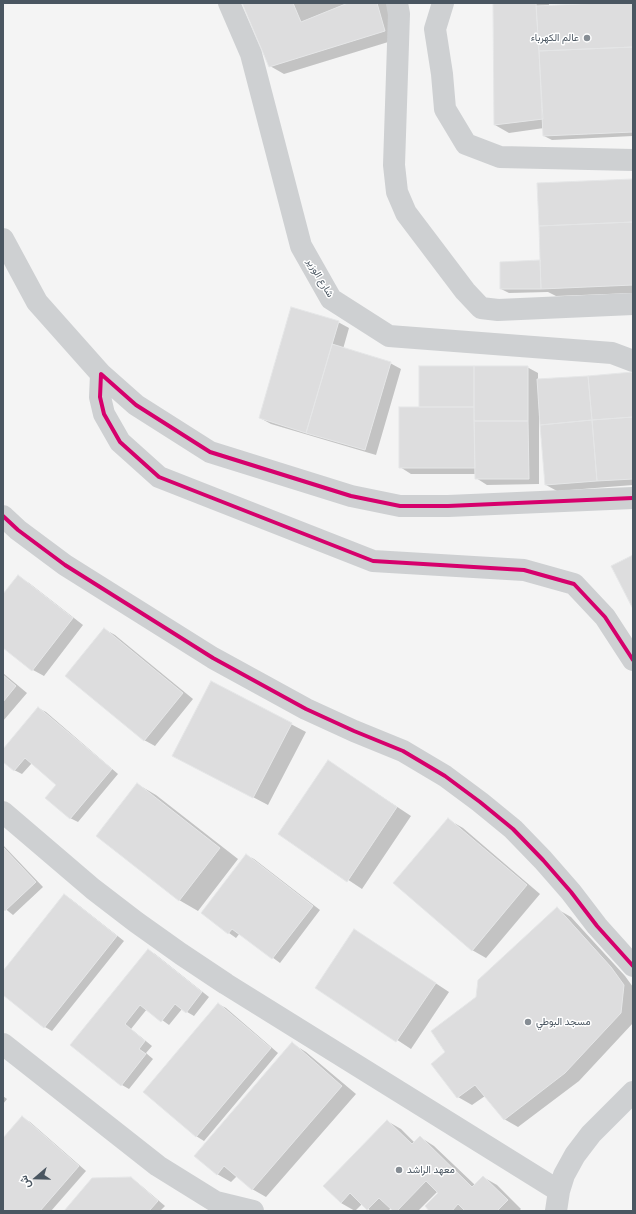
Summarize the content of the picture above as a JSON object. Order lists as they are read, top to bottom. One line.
{"streets":{"street":["شارع الوزير"]},"places":["عالم الكهرباء","مسجد البوطي","معهد الراشد"],"north":"left"}
